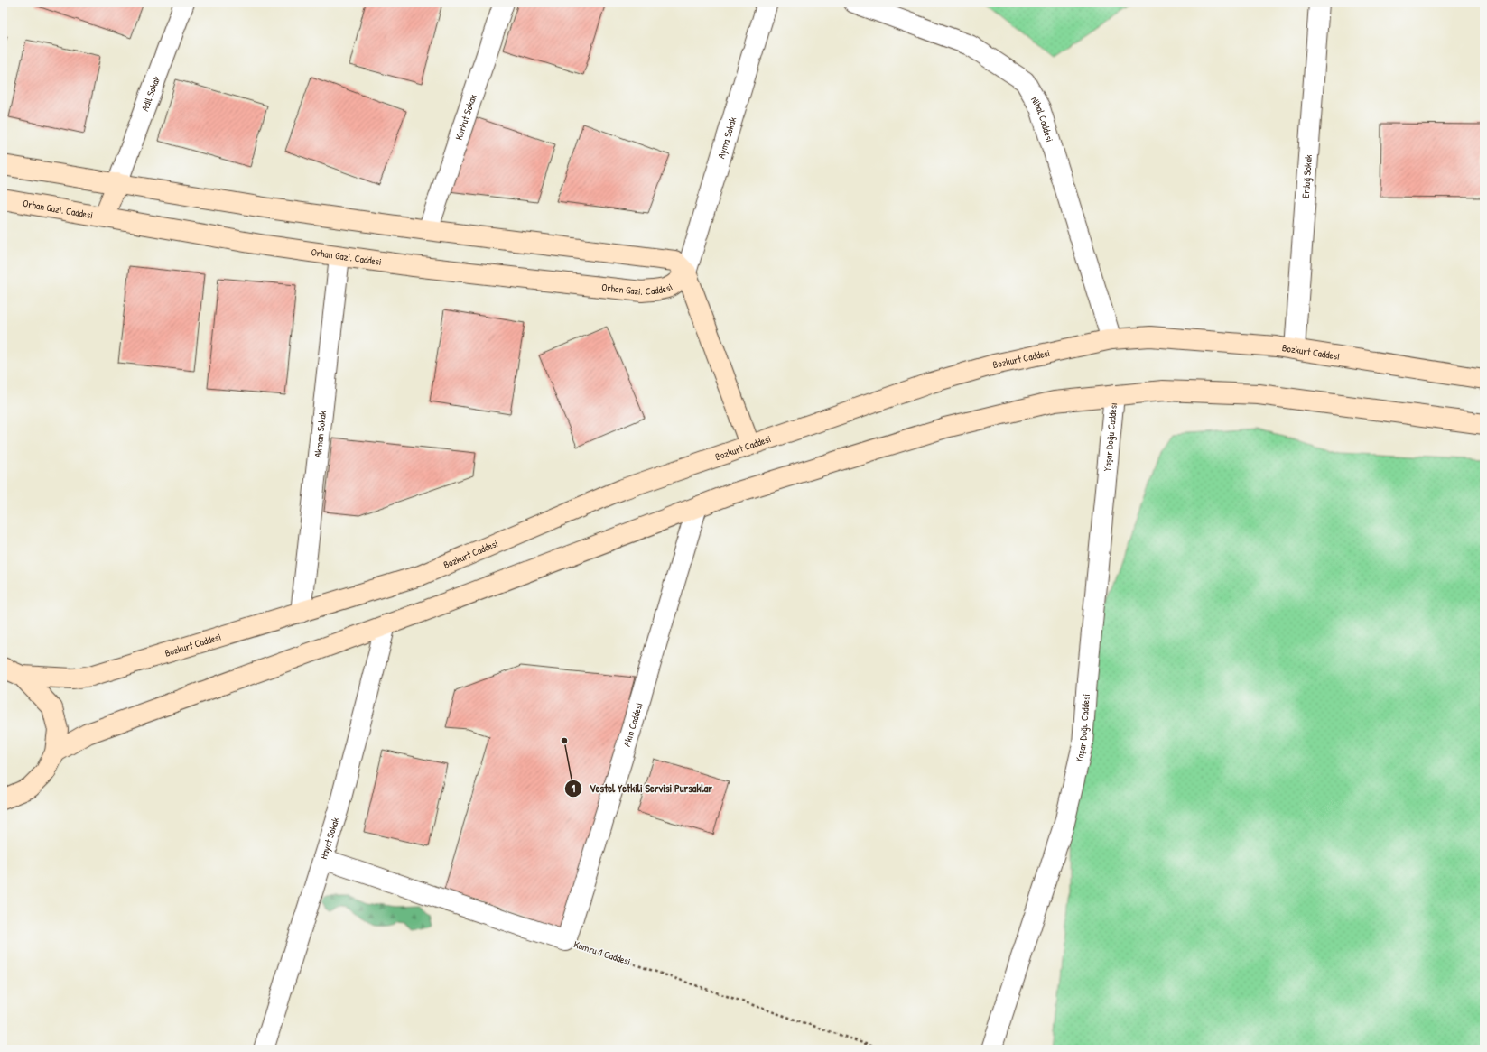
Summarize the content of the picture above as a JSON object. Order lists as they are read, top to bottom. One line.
{"streets":{"street":["Adil Sokak","Korkut Sokak","Nihal Caddesi","Ayma Sokak","Erdağ Sokak","Orhan Gazi. Caddesi","Bozkurt Caddesi","Akman Sokak","Yaşar Doğu Caddesi","Akın Caddesi","Hayat Sokak","Kumru 1 Caddesi"]},"crossings":[["Adil Sokak","Orhan Gazi. Caddesi"],["Korkut Sokak","Orhan Gazi. Caddesi"],["Nihal Caddesi","Bozkurt Caddesi"],["Ayma Sokak","Orhan Gazi. Caddesi"],["Erdağ Sokak","Bozkurt Caddesi"],["Orhan Gazi. Caddesi","Bozkurt Caddesi"],["Orhan Gazi. Caddesi","Akman Sokak"],["Bozkurt Caddesi","Akman Sokak"],["Akın Caddesi","Kumru 1 Caddesi"],["Hayat Sokak","Kumru 1 Caddesi"]],"places":["Vestel Yetkili Servisi Pursaklar"]}
